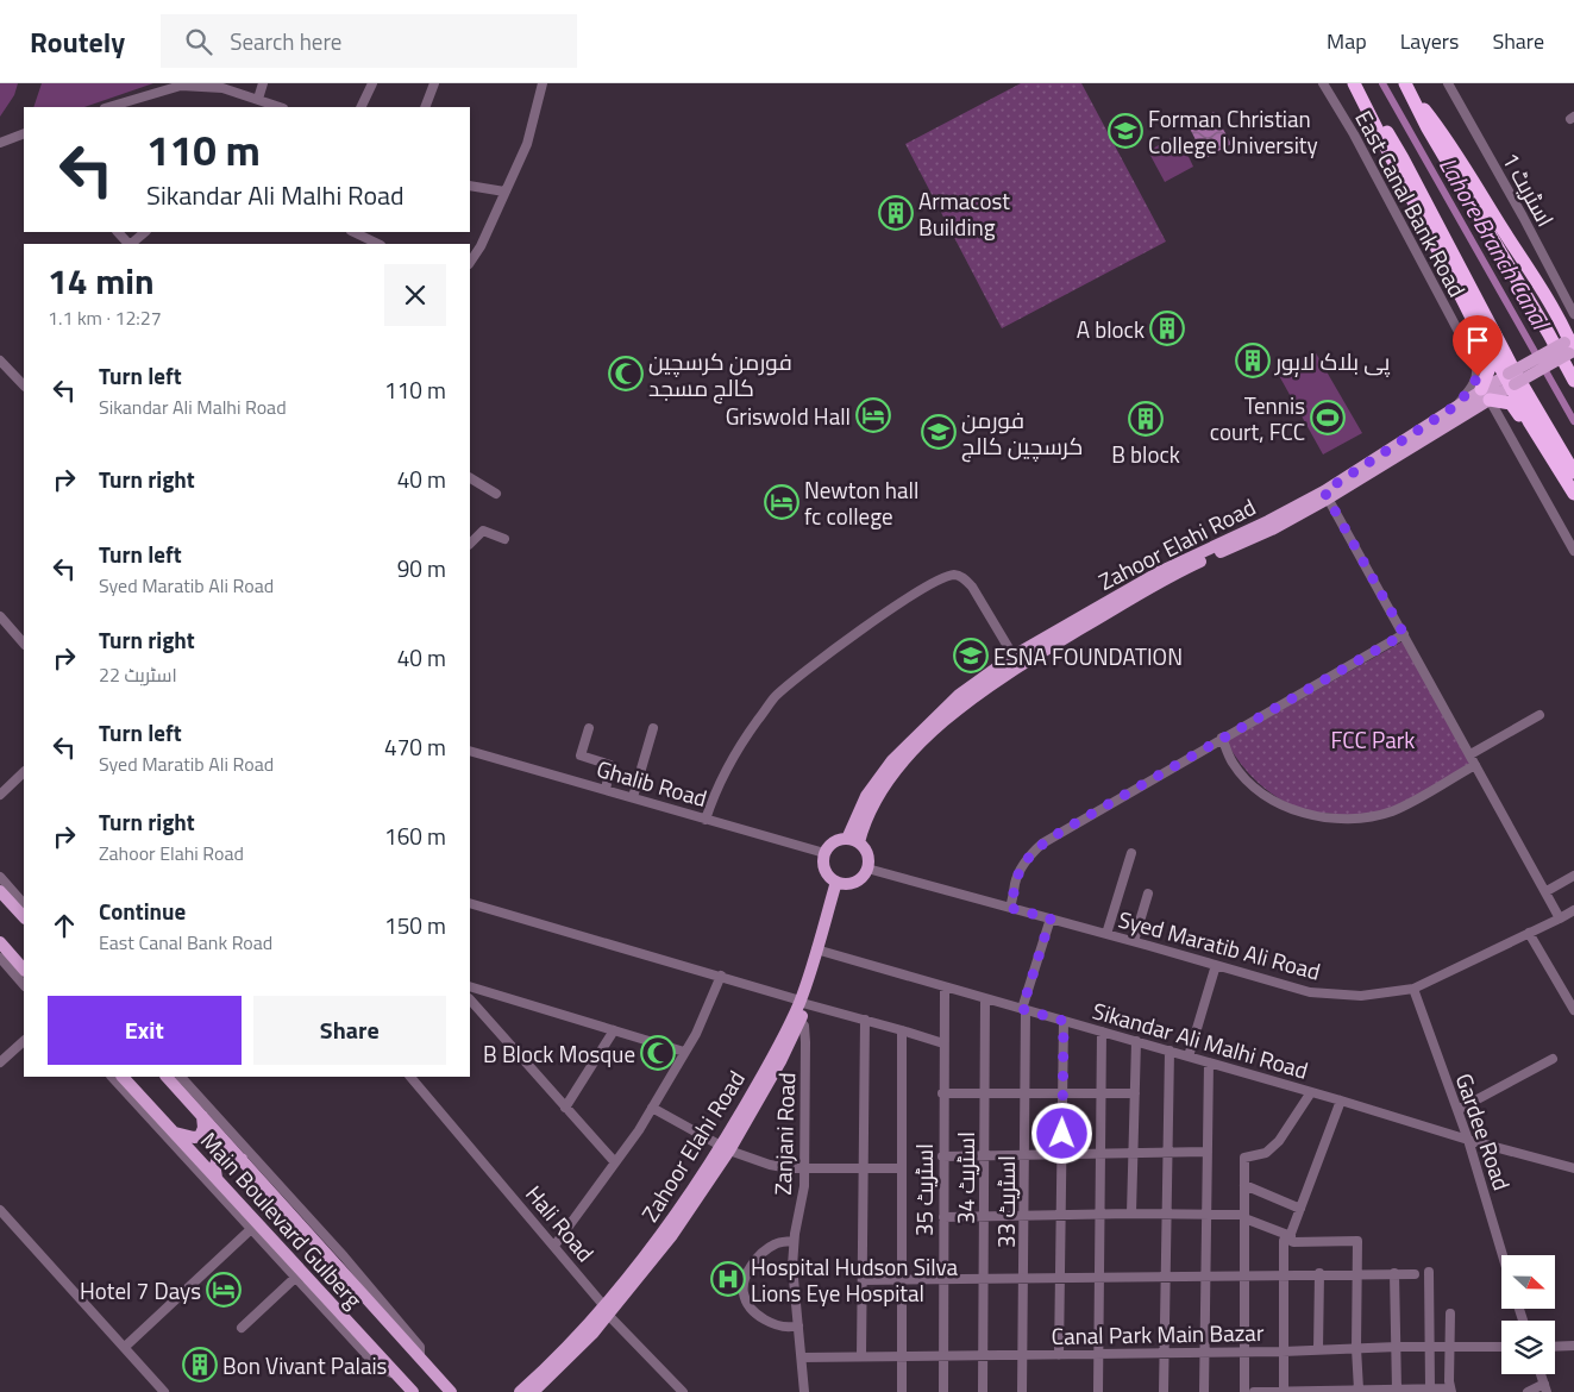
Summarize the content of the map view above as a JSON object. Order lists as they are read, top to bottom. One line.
{"streets":{"main road":["Zahoor Elahi Road","Main Boulevard Gulberg"],"street":["اسٹریٹ 1","East Canal Bank Road","Ghalib Road","Syed Maratib Ali Road","Sikandar Ali Malhi Road","Gardee Road","Zanjani Road","اسٹریٹ 34","اسٹریٹ 35","اسٹریٹ 33","Hali Road","Canal Park Main Bazar"]},"crossings":[["East Canal Bank Road","Zahoor Elahi Road"],["Zahoor Elahi Road","Ghalib Road"],["Zahoor Elahi Road","Syed Maratib Ali Road"],["Zahoor Elahi Road","Sikandar Ali Malhi Road"],["Zahoor Elahi Road","Zanjani Road"],["Zahoor Elahi Road","Hali Road"],["Ghalib Road","Syed Maratib Ali Road"],["Syed Maratib Ali Road","Gardee Road"],["Syed Maratib Ali Road","اسٹریٹ 33"],["Sikandar Ali Malhi Road","Gardee Road"],["Sikandar Ali Malhi Road","اسٹریٹ 34"],["Sikandar Ali Malhi Road","اسٹریٹ 35"],["Sikandar Ali Malhi Road","اسٹریٹ 33"],["Zanjani Road","Canal Park Main Bazar"],["اسٹریٹ 34","Canal Park Main Bazar"],["اسٹریٹ 35","Canal Park Main Bazar"],["اسٹریٹ 33","Canal Park Main Bazar"]],"water":["Lahore Branch Canal"],"parks":["FCC Park"],"places":{"school or university":["Forman Christian College University","فورمن کرسچین کالج","ESNA FOUNDATION"],"building":["Armacost Building","A block","پی بلاک لاہور","B block","Bon Vivant Palais"],"mosque":["فورمن کرسچین کالج مسجد","B Block Mosque"],"hotel":["Griswold Hall","Newton hall fc college","Hotel 7 Days"],"sports":["Tennis court, FCC"],"hospital":["Hospital Hudson Silva Lions Eye Hospital"]},"north":"right","page":{"header":"Routely","search":"Search here","nav":["Map","Layers","Share"],"turn":["110 m","Sikandar Ali Malhi Road"],"heading":["14 min","1.1 km · 12:27"],"list":[{"name":"Turn left","note":"Sikandar Ali Malhi Road","value":"110 m"},{"name":"Turn right","value":"40 m"},{"name":"Turn left","note":"Syed Maratib Ali Road","value":"90 m"},{"name":"Turn right","note":"اسٹریٹ 22","value":"40 m"},{"name":"Turn left","note":"Syed Maratib Ali Road","value":"470 m"},{"name":"Turn right","note":"Zahoor Elahi Road","value":"160 m"},{"name":"Continue","note":"East Canal Bank Road","value":"150 m"}],"buttons":["Exit","Share"]}}
